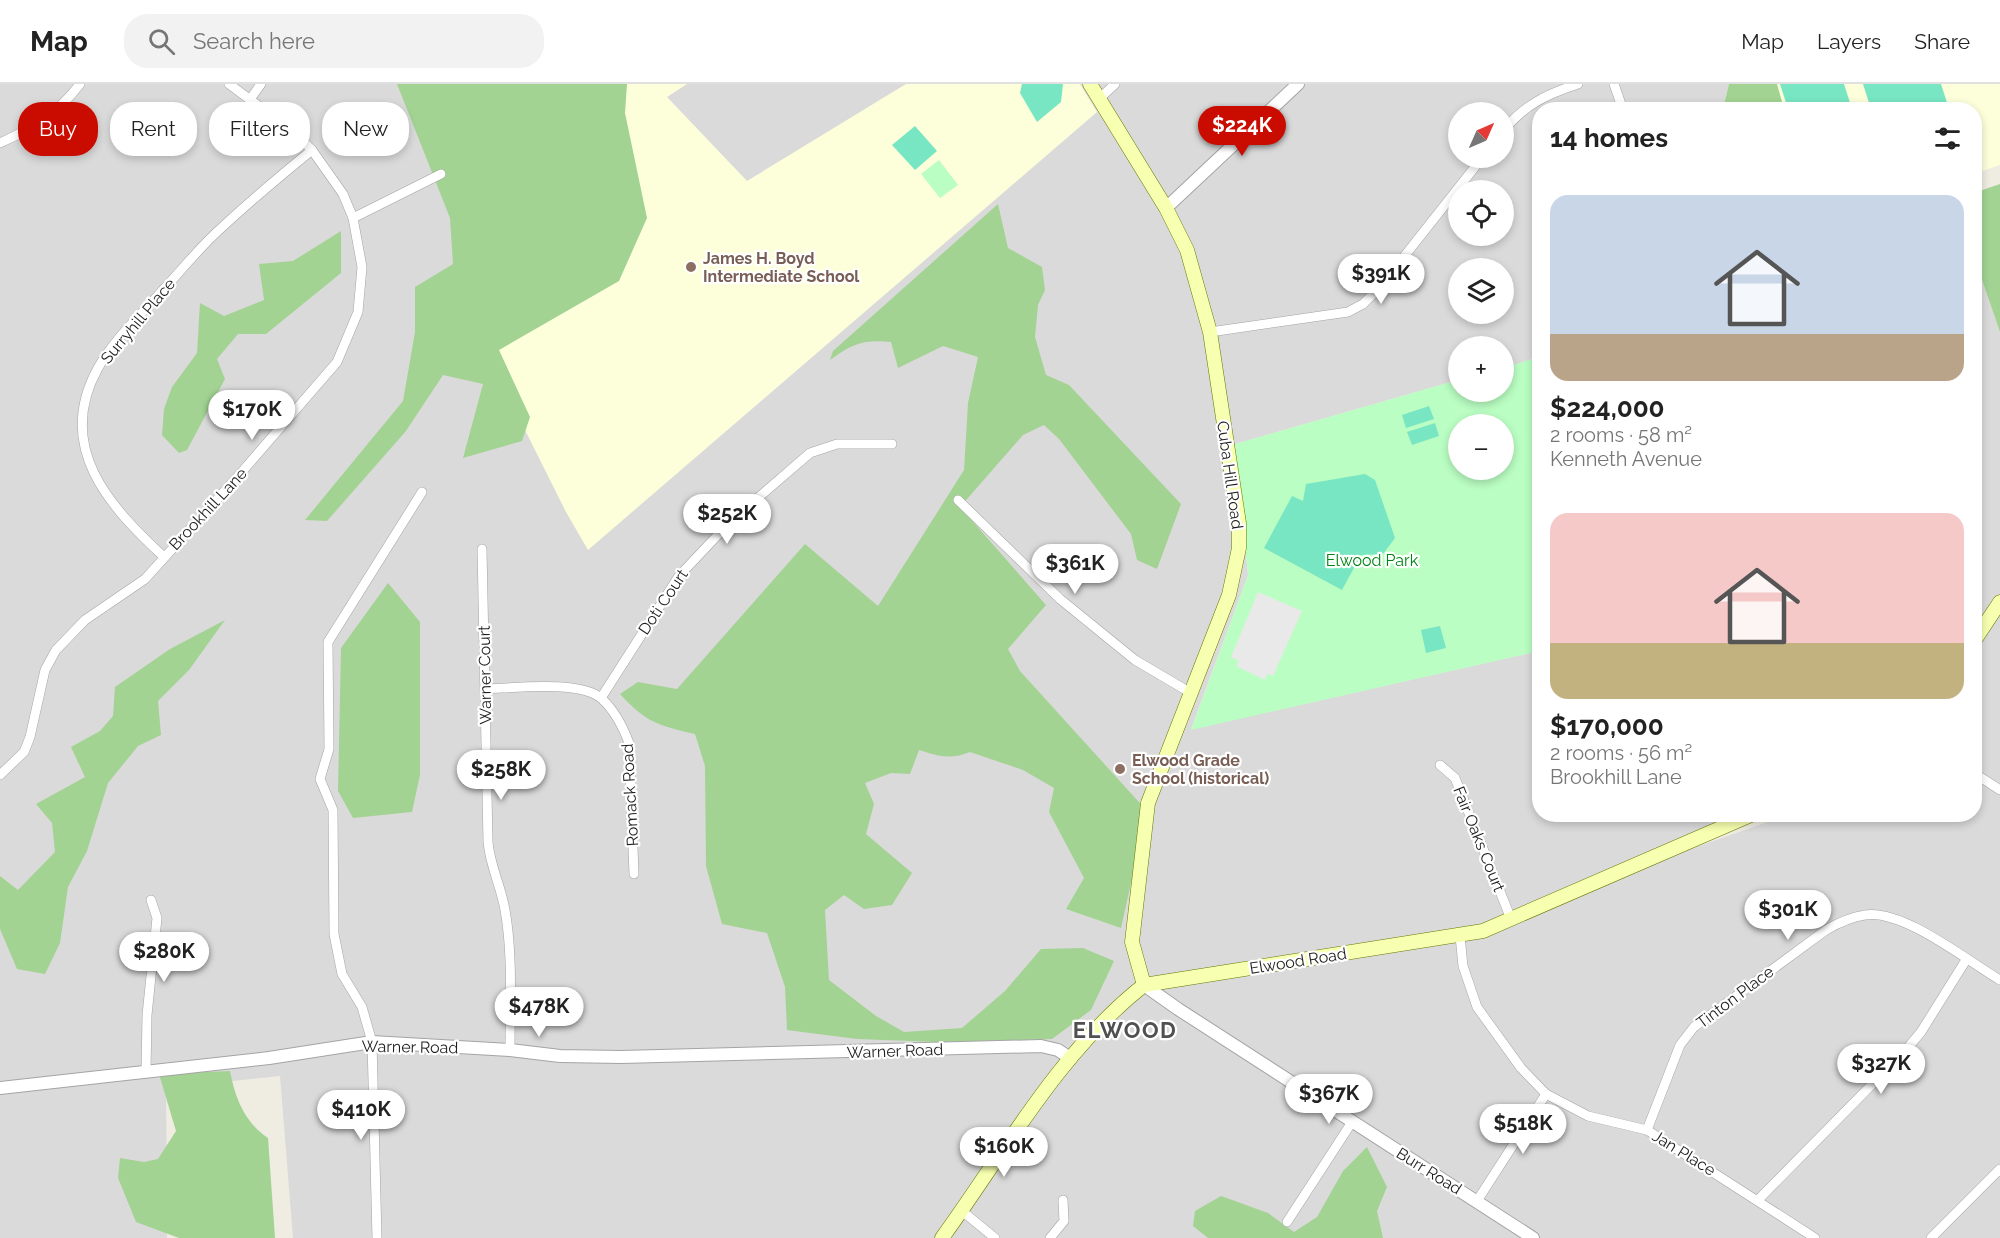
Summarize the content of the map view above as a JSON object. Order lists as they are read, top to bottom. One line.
{"streets":{"main road":["Cuba Hill Road","Elwood Road"],"street":["Surryhill Place","Brookhill Lane","Doti Court","Warner Court","Romack Road","Fair Oaks Court","Tinton Place","Warner Road","Jan Place","Burr Road"]},"crossings":[["Surryhill Place","Brookhill Lane"],["Cuba Hill Road","Elwood Road"],["Cuba Hill Road","Burr Road"],["Doti Court","Romack Road"],["Warner Court","Warner Road"],["Fair Oaks Court","Elwood Road"],["Elwood Road","Warner Road"],["Elwood Road","Jan Place"],["Elwood Road","Burr Road"],["Tinton Place","Jan Place"]],"districts":["ELWOOD"],"parks":["Elwood Park"],"places":["James H. Boyd Intermediate School","Elwood Grade School (historical)"],"north":"top right","page":{"header":"Map","search":"Search here","nav":["Map","Layers","Share"],"map_buttons":["+","−"],"chip":["Buy","Rent","Filters","New"],"heading":"14 homes","price":["$224K","$391K","$170K","$252K","$361K","$258K","$301K","$280K","$478K","$327K","$367K","$410K","$518K","$160K"],"list":[{"name":"$224,000","note":"2 rooms · 58 m² · Kenneth Avenue"},{"name":"$170,000","note":"2 rooms · 56 m² · Brookhill Lane"}]}}
